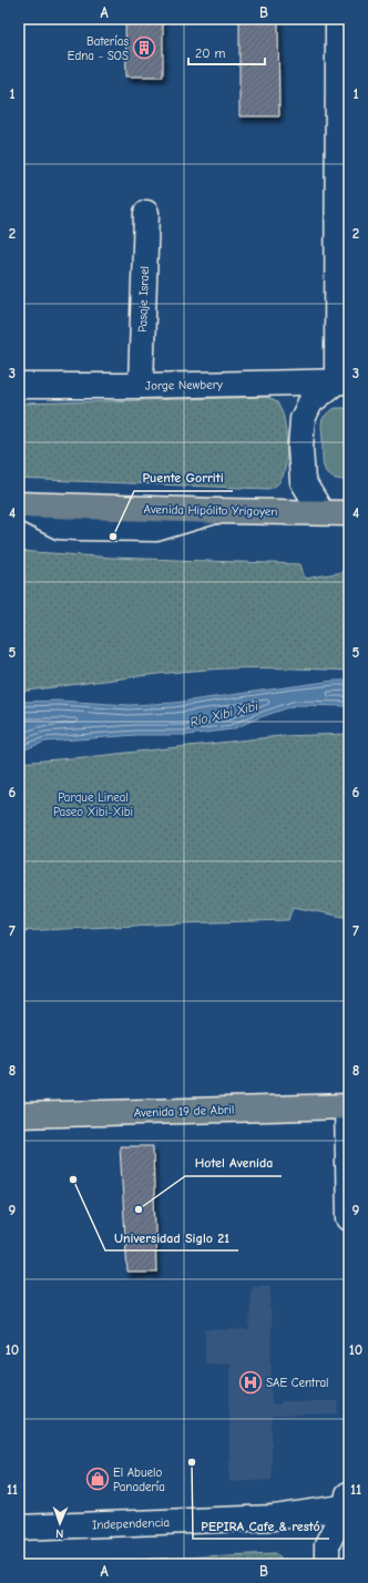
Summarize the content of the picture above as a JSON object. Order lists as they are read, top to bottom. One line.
{"streets":{"main road":["Avenida Hipólito Yrigoyen","Avenida 19 de Abril"],"street":["Pasaje Israel","Jorge Newbery","Independencia"]},"crossings":[["Pasaje Israel","Jorge Newbery"]],"water":["Río Xibi Xibi"],"parks":["Parque Lineal Paseo Xibi-Xibi"],"places":{"building":["Baterías Edna - SOS"],"other":["Puente Gorriti","Universidad Siglo 21","Hotel Avenida","PEPIRA Cafe & restó"],"hospital":["SAE Central"],"shop":["El Abuelo Panadería"]},"scale_bar":"20 m","north":"bottom","grid":{"columns":["A","B"],"rows":["1","2","3","4","5","6","7","8","9","10","11"]}}
